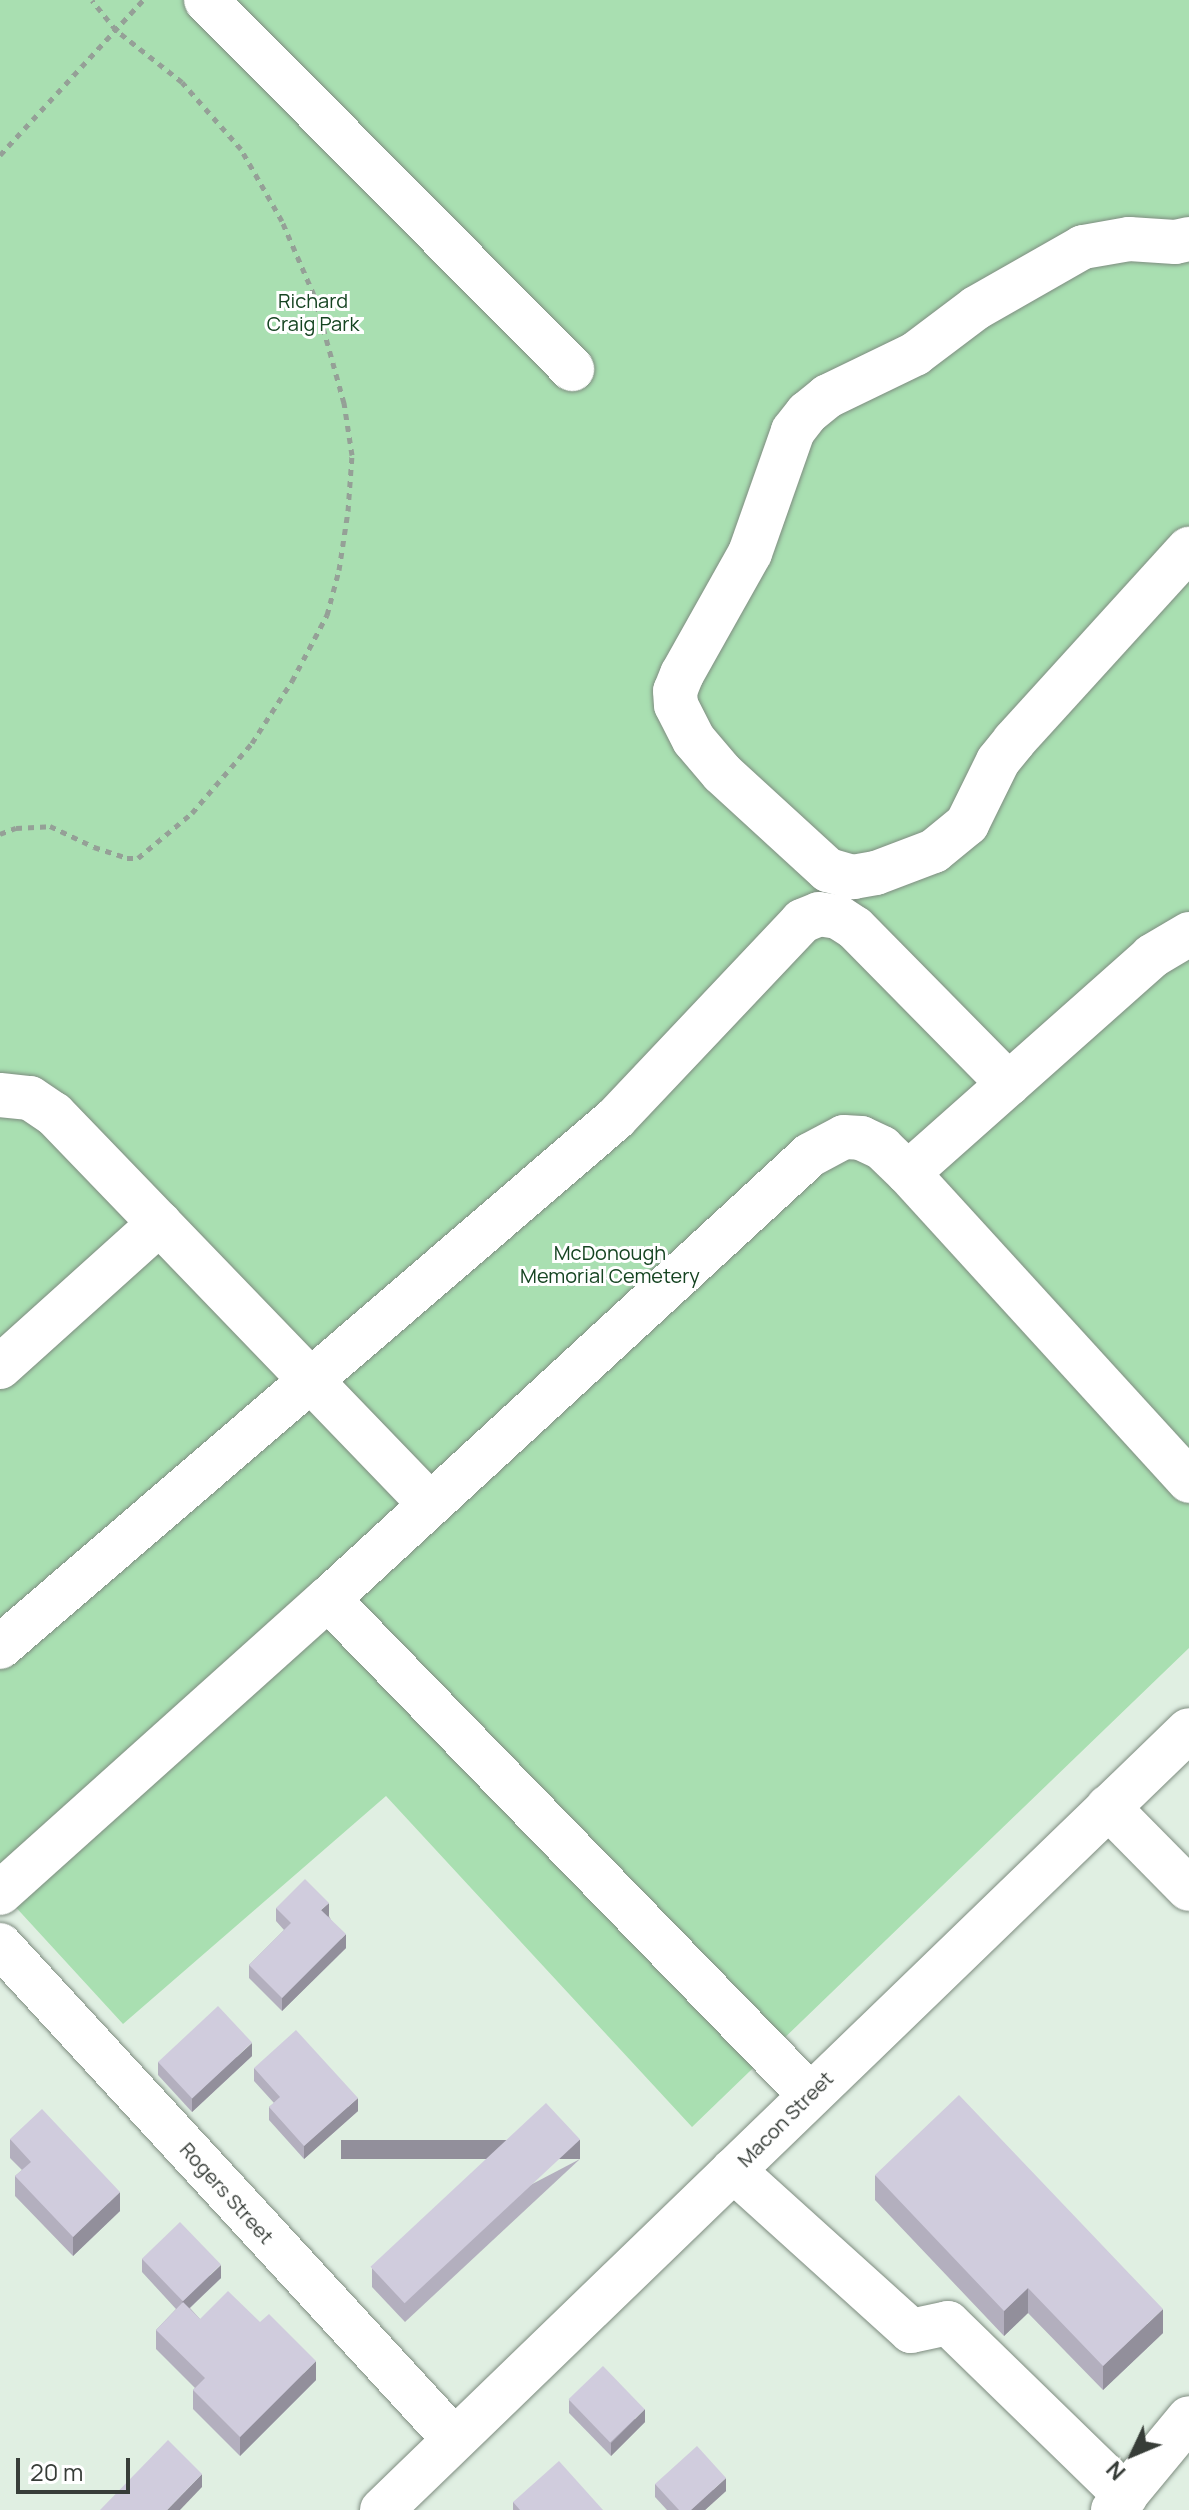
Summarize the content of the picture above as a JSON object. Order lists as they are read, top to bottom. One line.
{"streets":{"street":["Macon Street","Rogers Street"]},"crossings":[["Macon Street","Rogers Street"]],"parks":["Richard Craig Park","McDonough Memorial Cemetery"],"scale_bar":"20 m","north":"bottom left"}
